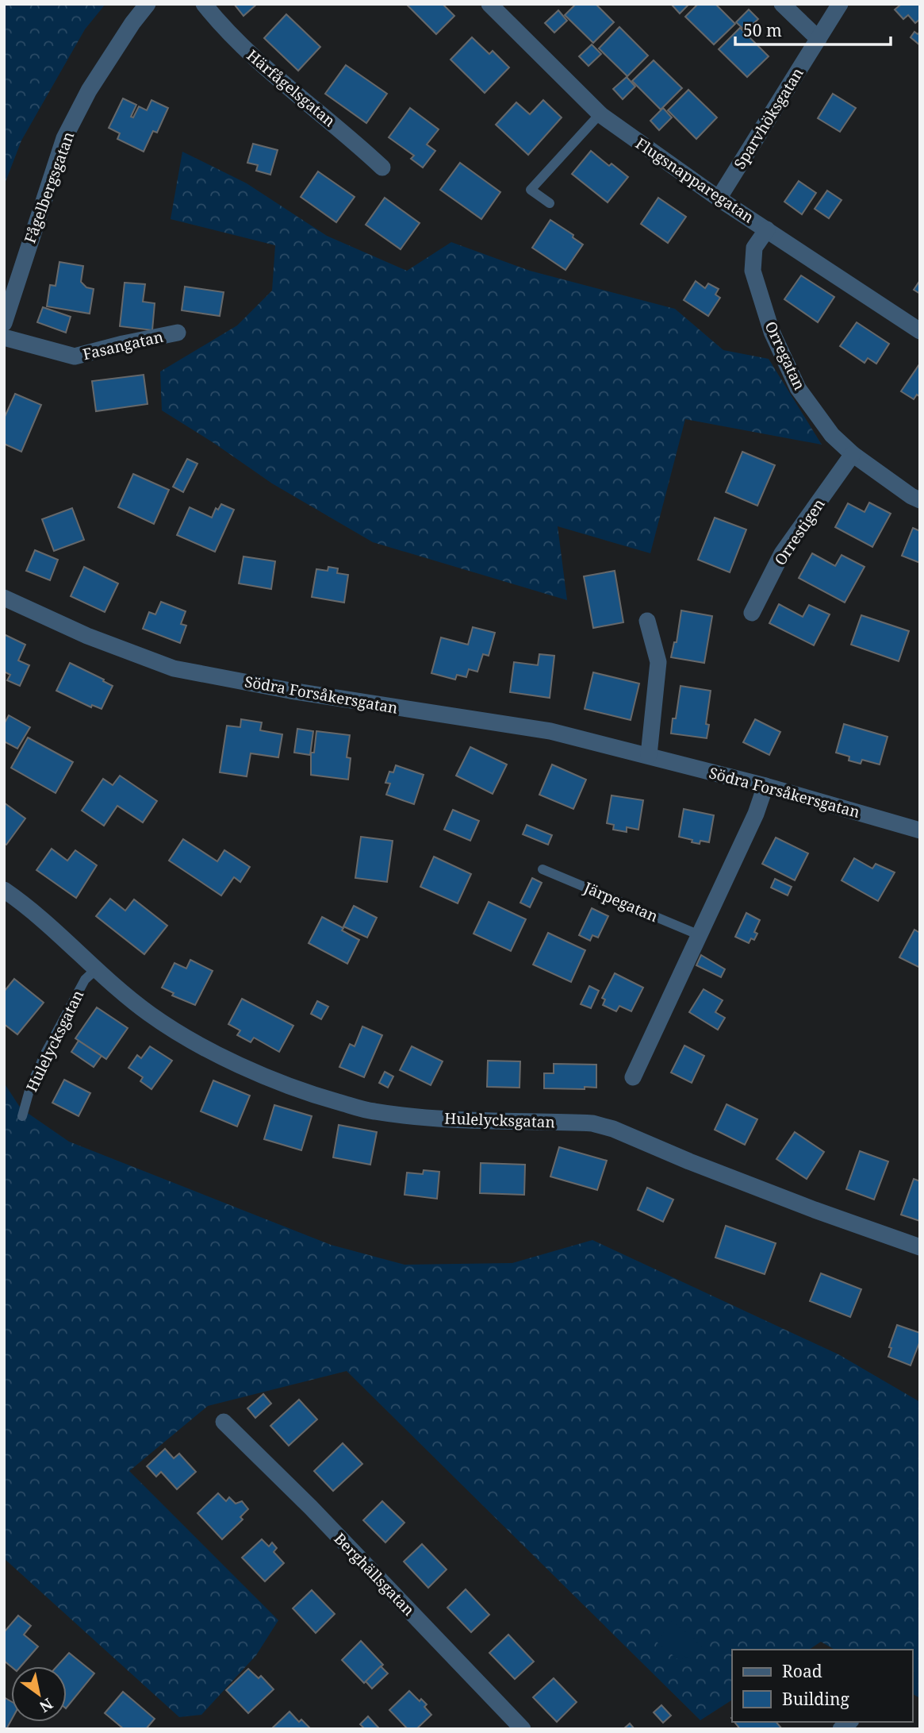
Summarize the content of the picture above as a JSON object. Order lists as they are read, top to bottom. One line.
{"streets":{"street":["Härfågelsgatan","Sparvhöksgatan","Flugsnapparegatan","Fågelbergsgatan","Fasangatan","Orregatan","Orrestigen","Södra Forsåkersgatan","Hulelycksgatan","Berghällsgatan"],"lane":["Järpegatan"]},"crossings":[["Sparvhöksgatan","Flugsnapparegatan"],["Flugsnapparegatan","Orregatan"],["Orregatan","Orrestigen"]],"legend":["Road","Building"],"scale_bar":"50 m","north":"bottom right"}
